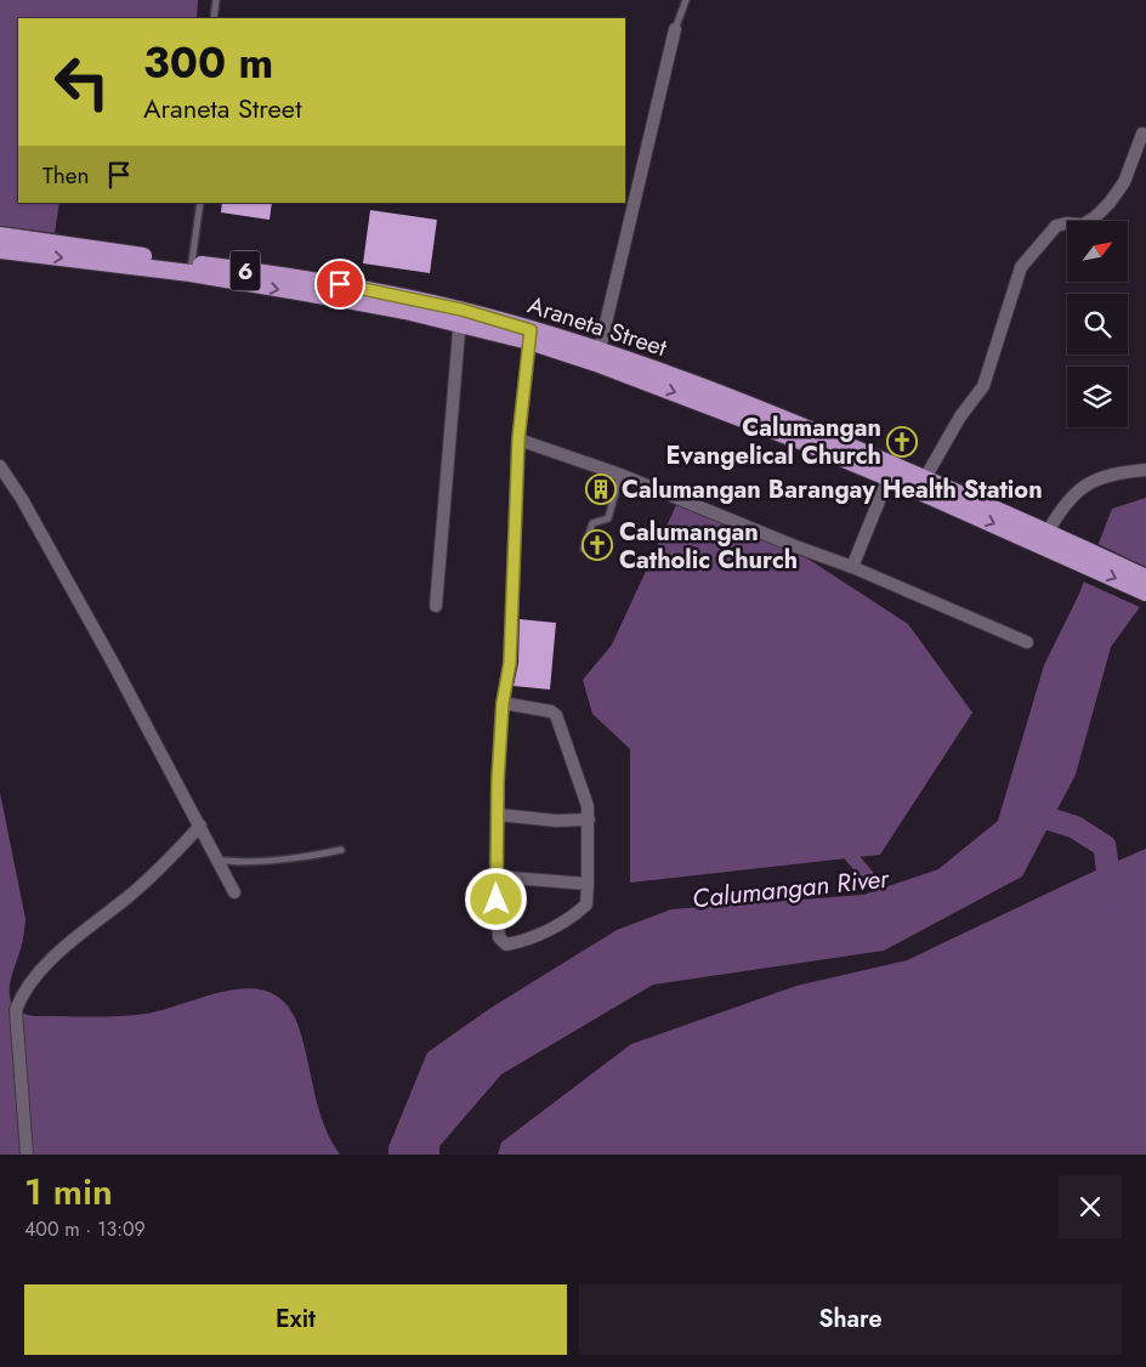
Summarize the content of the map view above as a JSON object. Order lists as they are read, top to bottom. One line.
{"streets":{"highway":["6"]},"water":["Calumangan River"],"places":{"church":["Calumangan Evangelical Church","Calumangan Catholic Church"],"building":["Calumangan Barangay Health Station"]},"north":"top right","page":{"turn":["300 m","Araneta Street"],"then":"Then","heading":["1 min","400 m · 13:09"],"buttons":["Exit","Share"]}}
